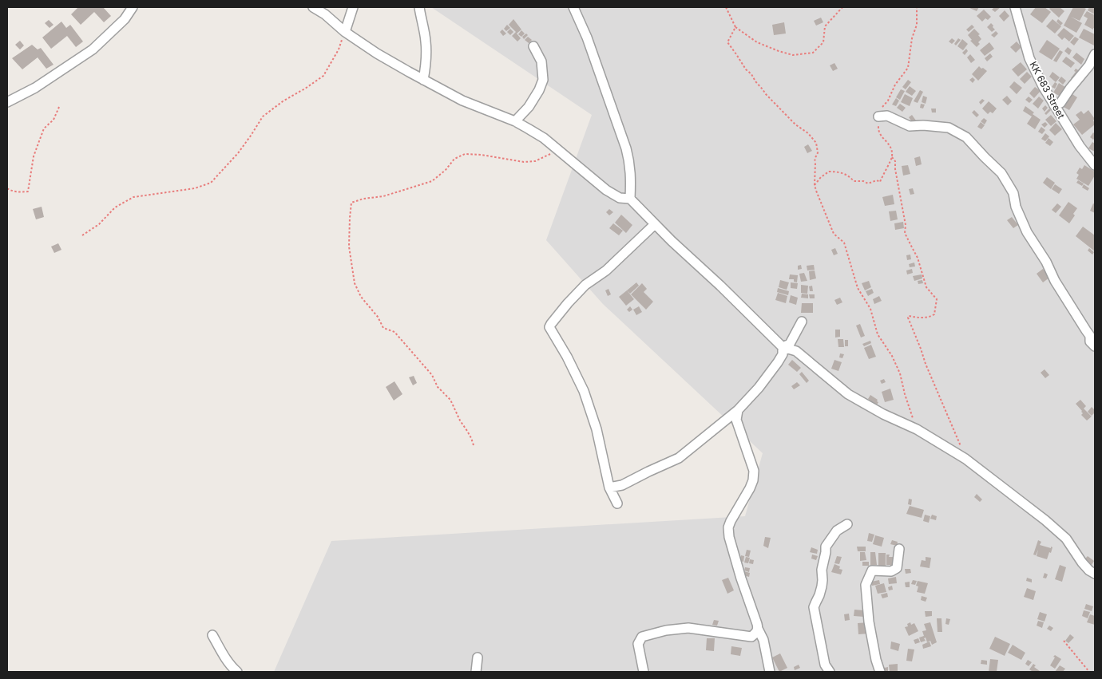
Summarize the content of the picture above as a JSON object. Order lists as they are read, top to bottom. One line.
{"streets":{"street":["KK 683 Street"]}}
